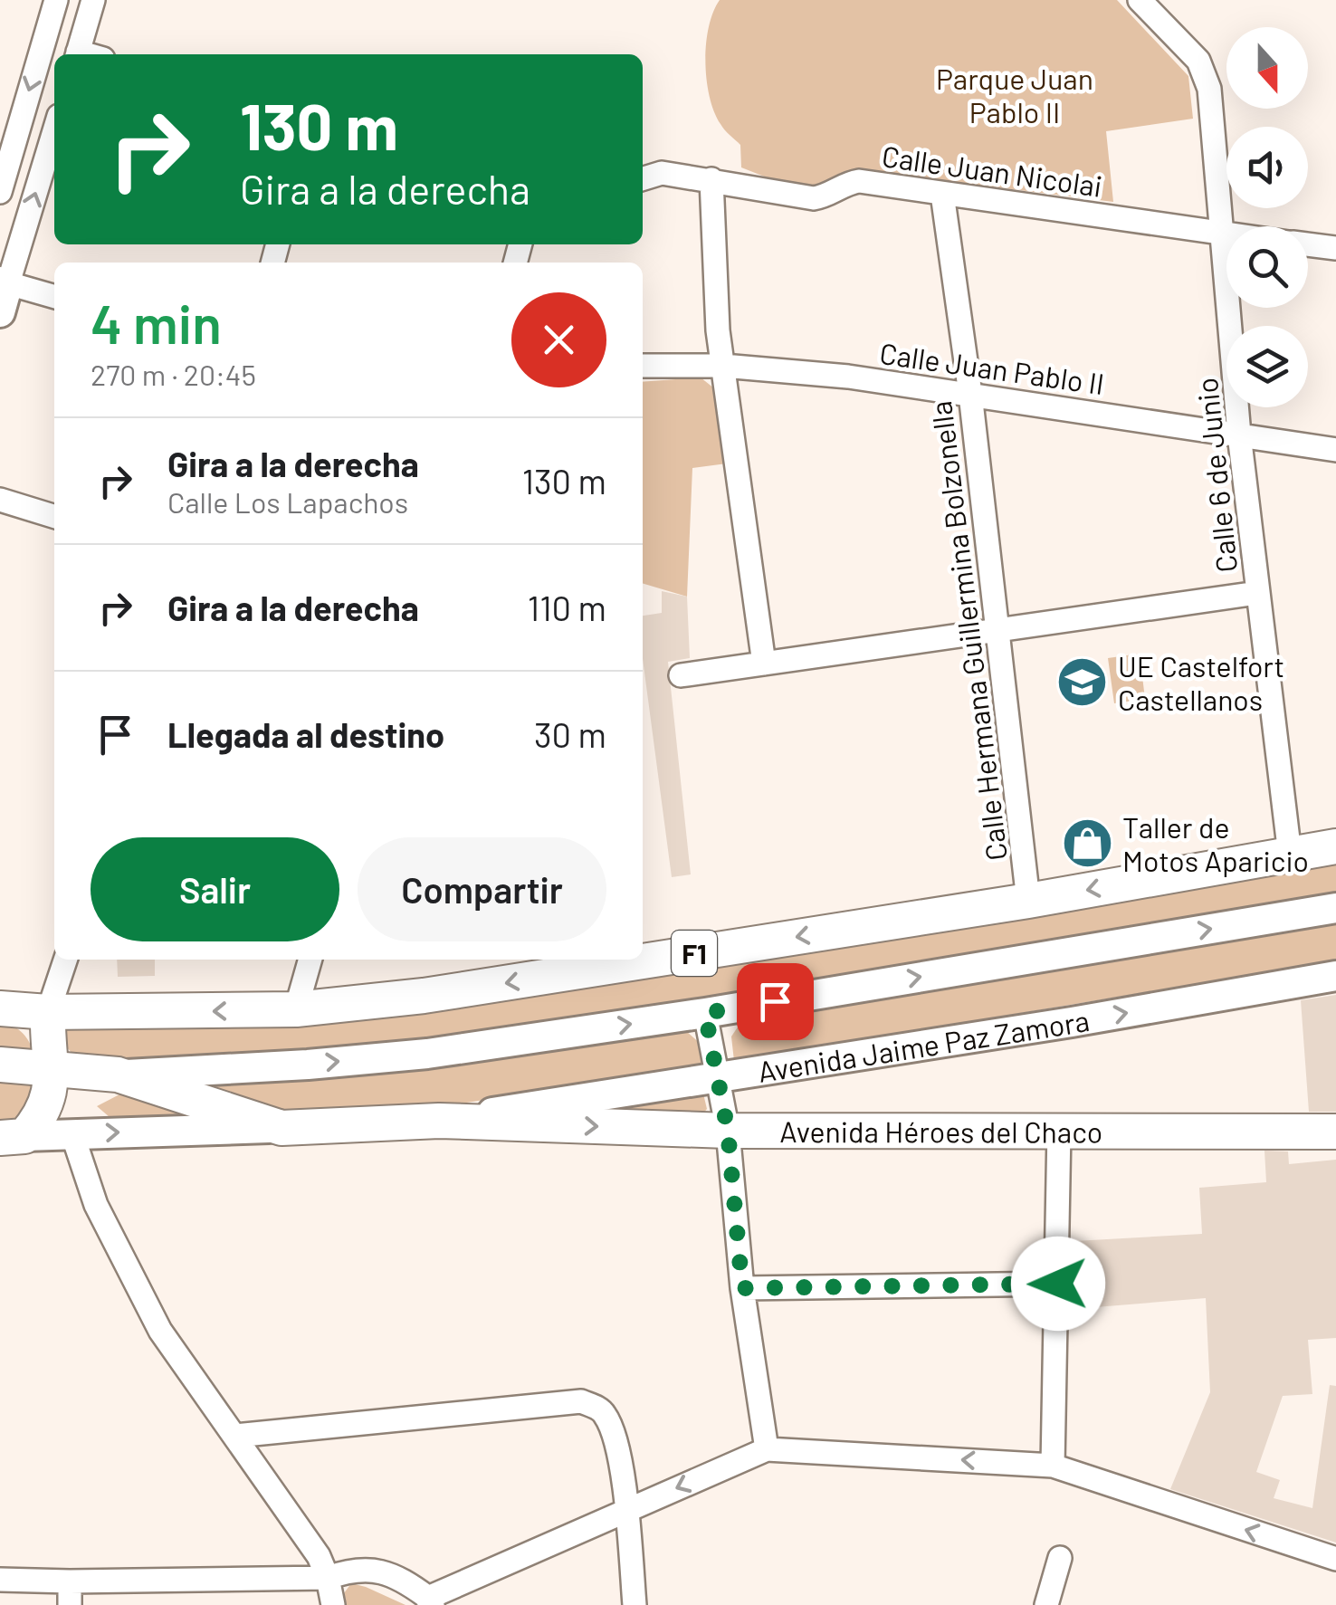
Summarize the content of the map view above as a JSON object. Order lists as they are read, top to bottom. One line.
{"streets":{"highway":["F1","Avenida Jaime Paz Zamora","Avenida Héroes del Chaco"],"street":["Calle Juan Nicolai","Calle Juan Pablo II","Calle 6 de Junio","Calle Hermana Guillermina Bolzonella"]},"crossings":[["Calle Juan Nicolai","Calle 6 de Junio"],["Calle Juan Nicolai","Calle Hermana Guillermina Bolzonella"],["Calle Juan Pablo II","Calle 6 de Junio"],["Calle Juan Pablo II","Calle Hermana Guillermina Bolzonella"],["Calle 6 de Junio","F1"],["Calle Hermana Guillermina Bolzonella","F1"],["F1","Avenida Jaime Paz Zamora"],["Avenida Jaime Paz Zamora","Avenida Héroes del Chaco"]],"parks":["Parque Juan Pablo II"],"places":{"school or university":["UE Castelfort Castellanos"],"shop":["Taller de Motos Aparicio"]},"north":"bottom","page":{"turn":["130 m","Gira a la derecha"],"heading":["4 min","270 m · 20:45"],"list":[{"name":"Gira a la derecha","note":"Calle Los Lapachos","value":"130 m"},{"name":"Gira a la derecha","value":"110 m"},{"name":"Llegada al destino","value":"30 m"}],"buttons":["Salir","Compartir"]}}
